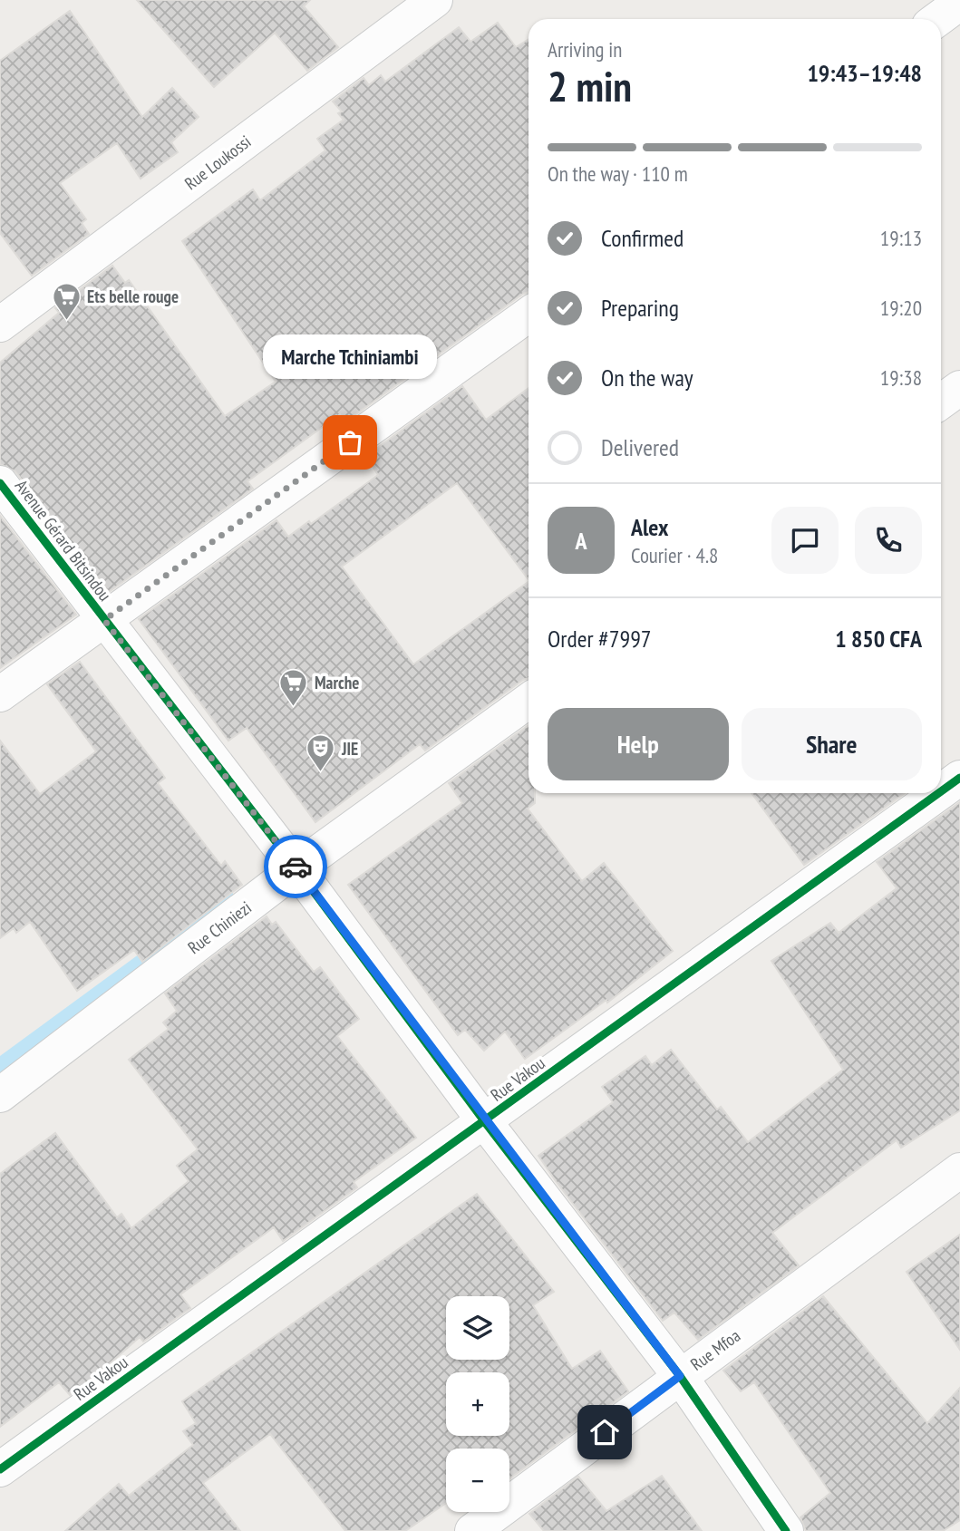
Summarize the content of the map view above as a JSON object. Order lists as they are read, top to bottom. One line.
{"streets":{"street":["Rue Loukossi","Avenue Gérard Bitsindou","Rue Chiniezi","Rue Vakou","Rue Mfoa"]},"crossings":[["Avenue Gérard Bitsindou","Rue Chiniezi"],["Avenue Gérard Bitsindou","Rue Vakou"],["Avenue Gérard Bitsindou","Rue Mfoa"]],"places":{"supermarket":["Ets belle rouge","Marche"],"other":["Marche Tchiniambi"],"theatre":["JIE"]},"page":{"heading":["2 min","Arriving in","19:43–19:48"],"panel":["Alex","Courier · 4.8","Order #7997","1 850 CFA"],"bar":"On the way · 110 m","list":[["Confirmed","19:13"],["Preparing","19:20"],["On the way","19:38"],"Delivered"],"bubble":"Marche Tchiniambi","round":"A","buttons":["Help","Share"],"map_buttons":["+","−"]}}
